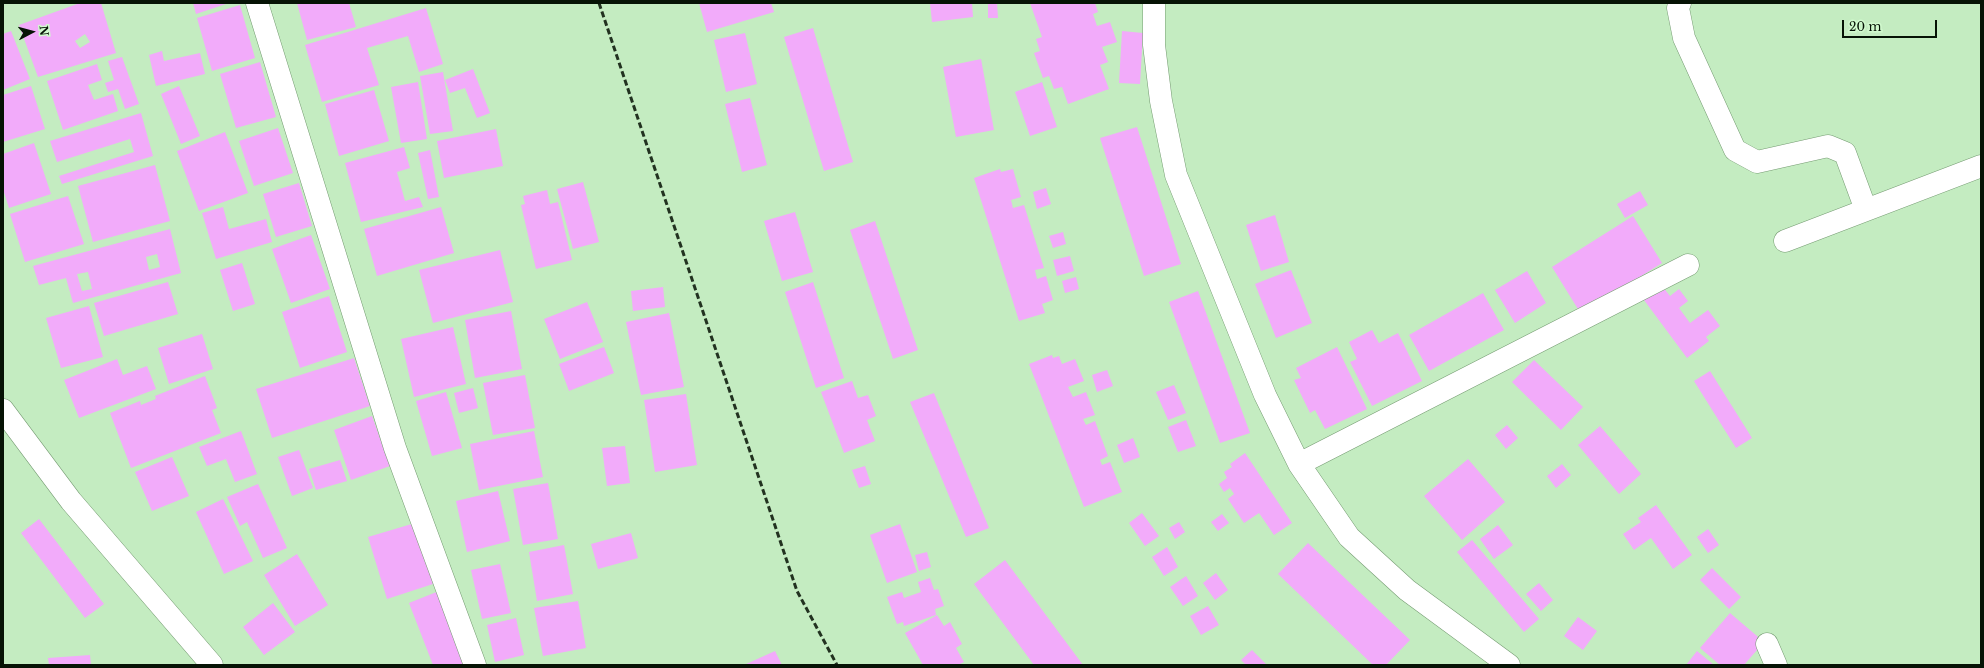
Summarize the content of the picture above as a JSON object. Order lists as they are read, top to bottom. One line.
{"scale_bar":"20 m","north":"right"}
